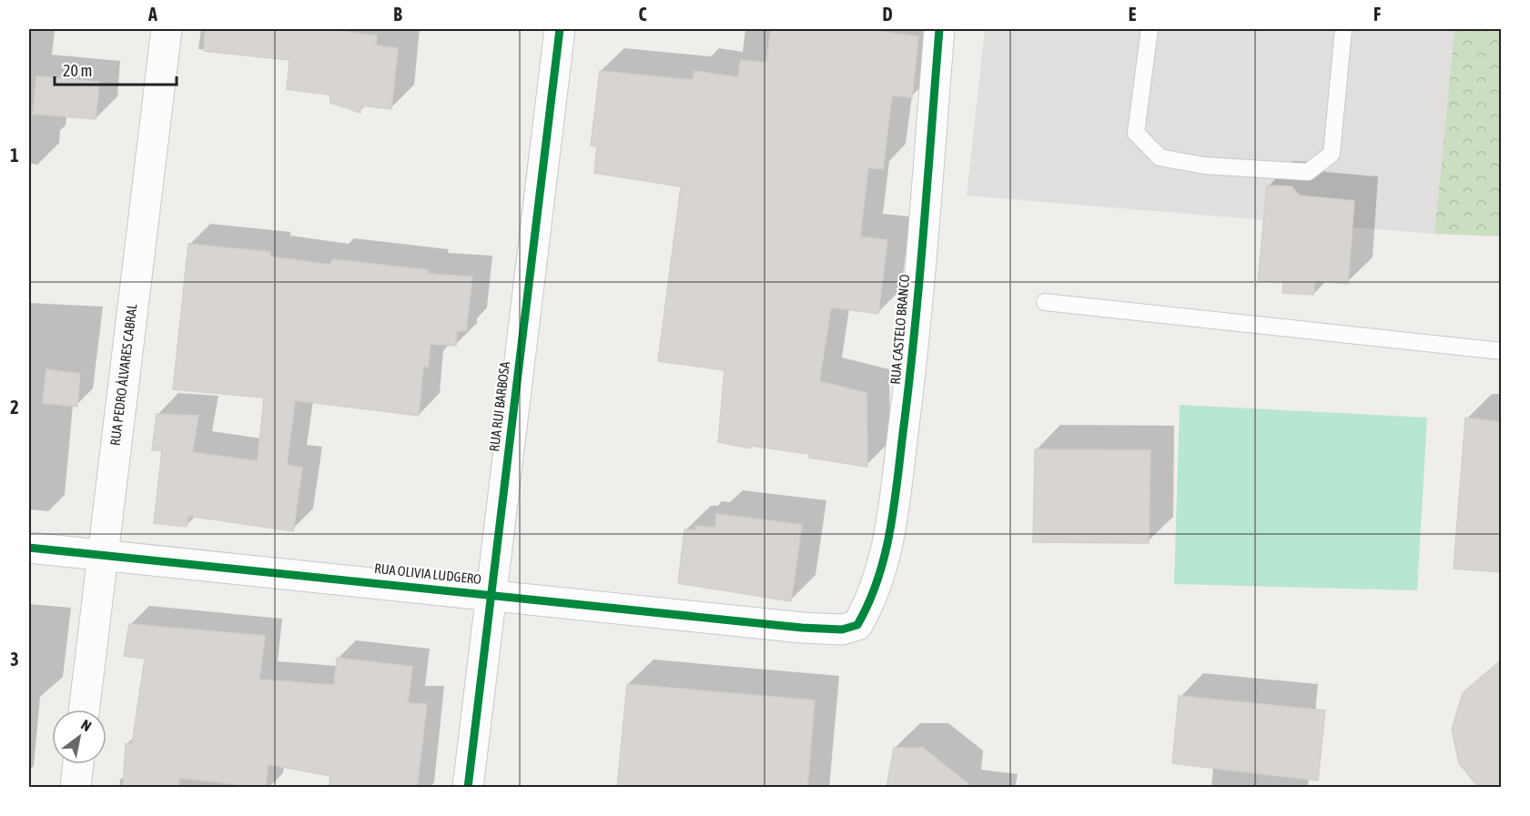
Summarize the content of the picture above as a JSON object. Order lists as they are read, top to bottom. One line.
{"streets":{"street":["RUA CASTELO BRANCO","RUA PEDRO ÁLVARES CABRAL","RUA RUI BARBOSA","RUA OLIVIA LUDGERO"]},"crossings":[["RUA CASTELO BRANCO","RUA OLIVIA LUDGERO"],["RUA PEDRO ÁLVARES CABRAL","RUA OLIVIA LUDGERO"],["RUA RUI BARBOSA","RUA OLIVIA LUDGERO"]],"scale_bar":"20 m","north":"top right","grid":{"columns":["A","B","C","D","E","F"],"rows":["1","2","3"]}}
